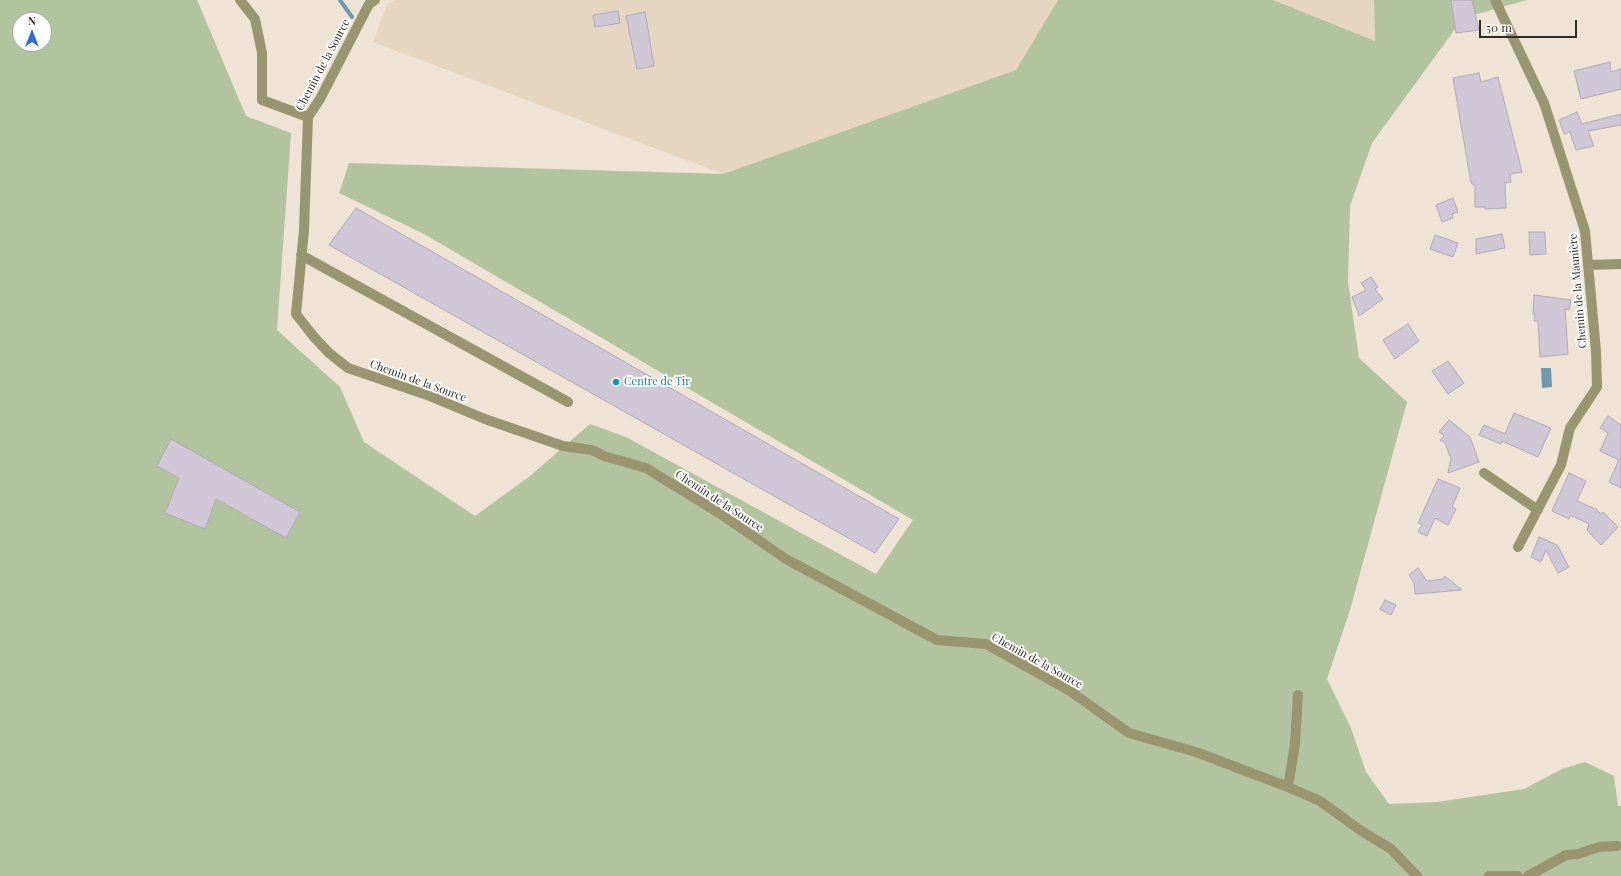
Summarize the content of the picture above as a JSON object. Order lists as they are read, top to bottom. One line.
{"streets":{"street":["Chemin de la Source","Chemin de la Maunière"]},"places":["Centre de Tir"],"scale_bar":"50 m","north":"top"}
